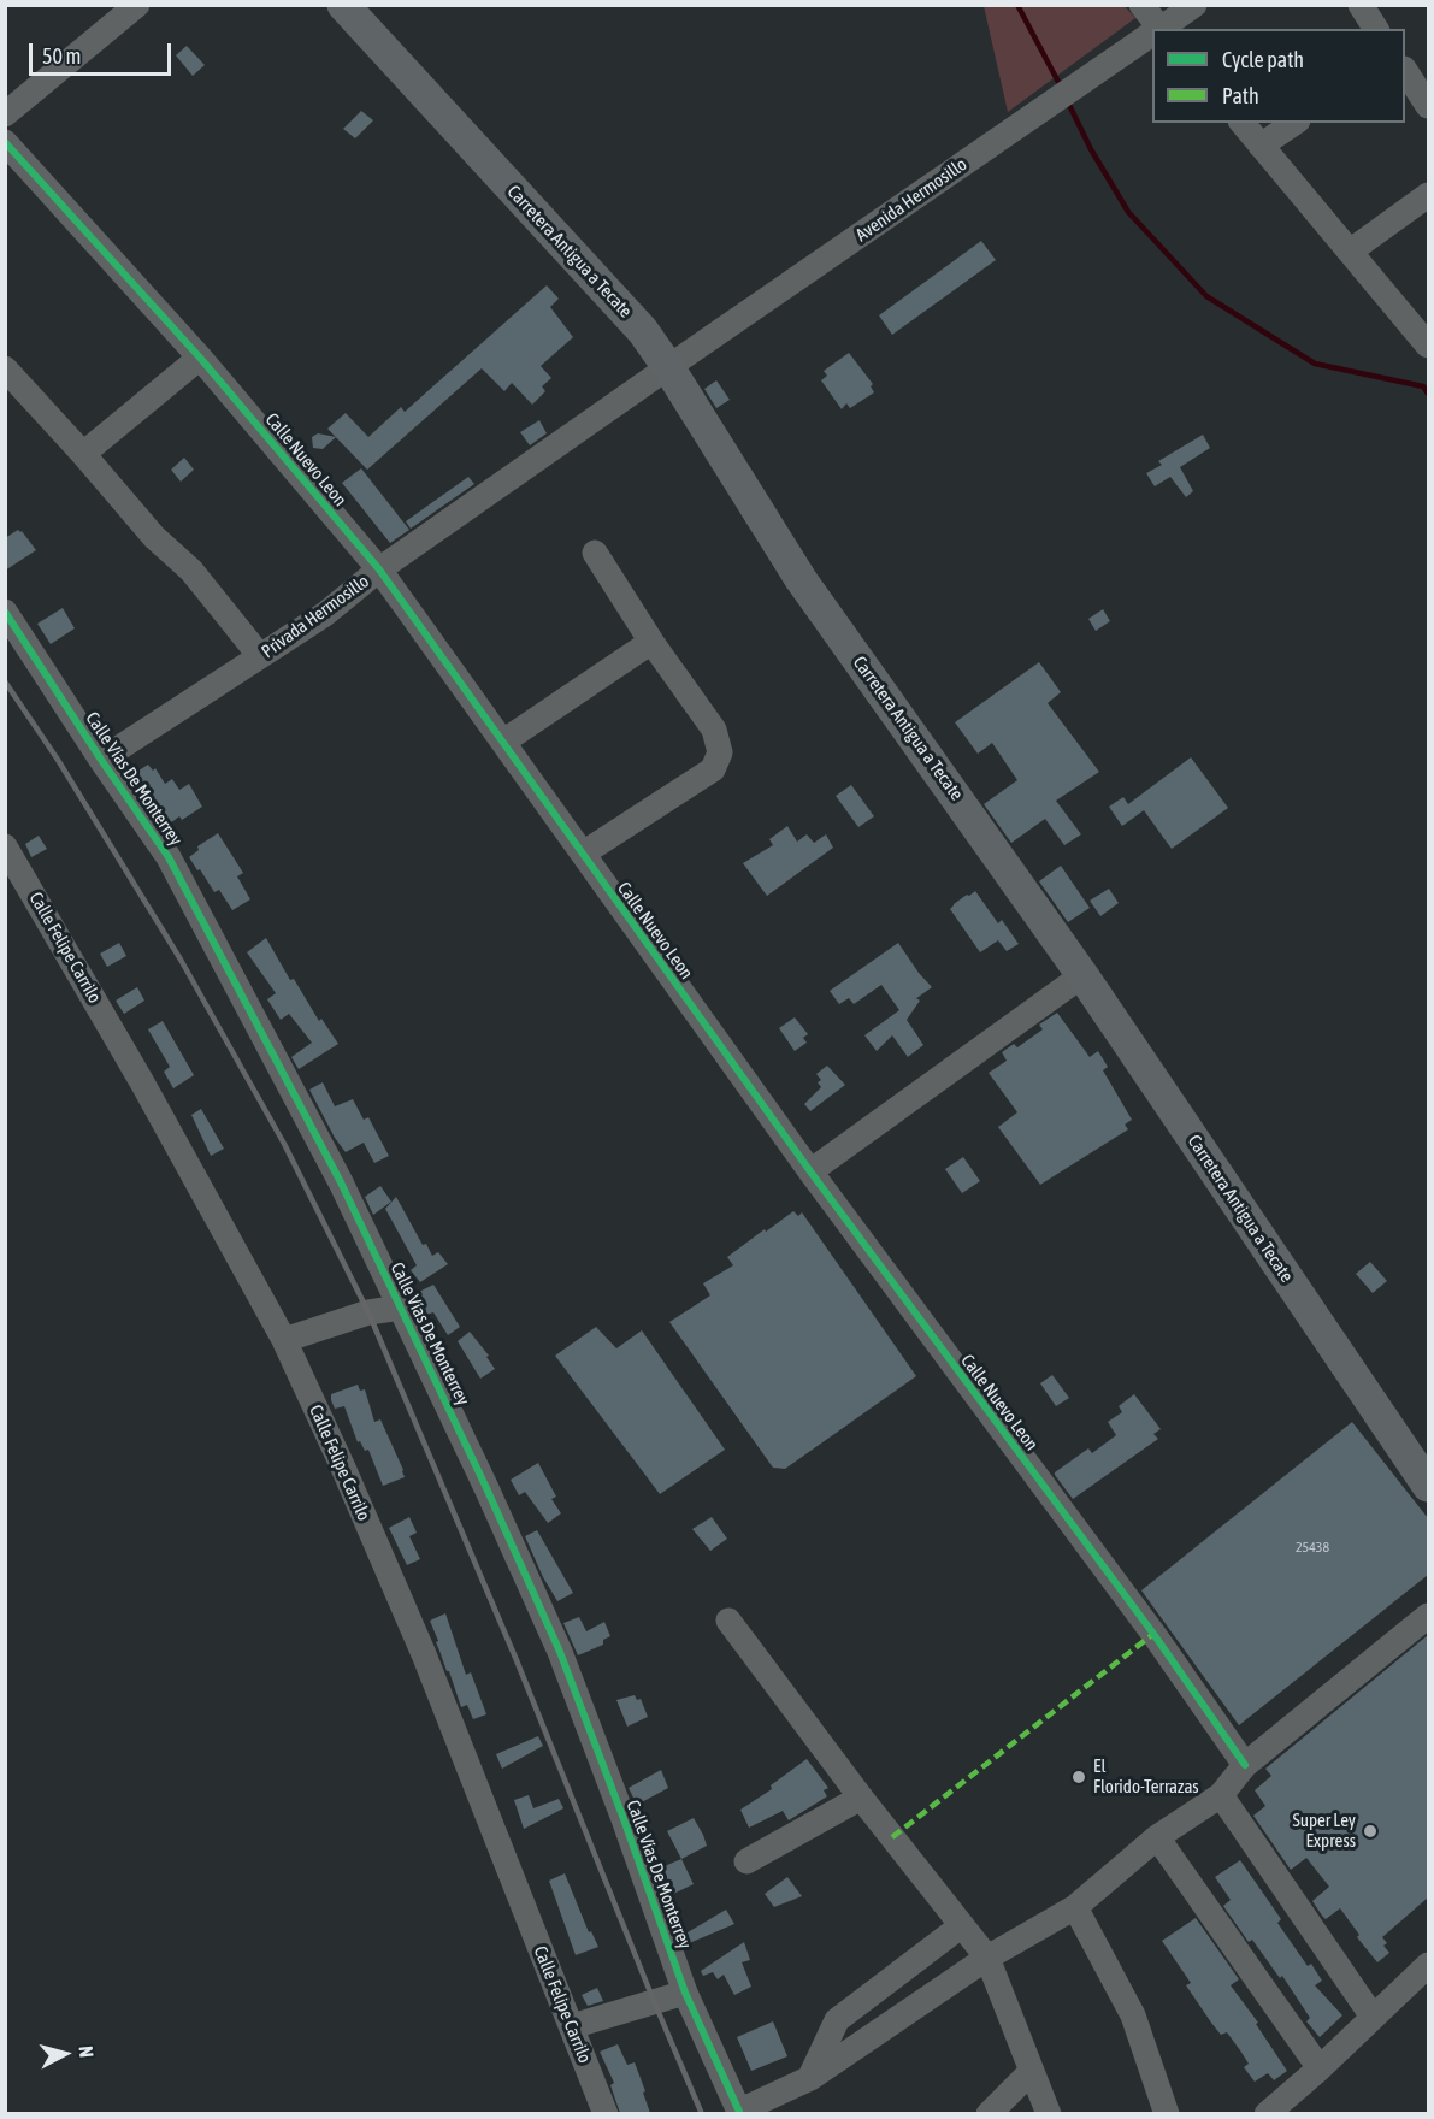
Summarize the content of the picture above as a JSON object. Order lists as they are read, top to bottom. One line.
{"streets":{"main road":["Carretera Antigua a Tecate"],"street":["Avenida Hermosillo","Calle Nuevo Leon","Privada Hermosillo","Calle Vías De Monterrey","Calle Felipe Carrilo"]},"crossings":[["Avenida Hermosillo","Carretera Antigua a Tecate"],["Avenida Hermosillo","Privada Hermosillo"],["Carretera Antigua a Tecate","Privada Hermosillo"],["Calle Nuevo Leon","Privada Hermosillo"],["Privada Hermosillo","Calle Vías De Monterrey"]],"places":["El Florido-Terrazas","Super Ley Express"],"house_numbers":["25438"],"legend":["Cycle path","Path"],"scale_bar":"50 m","north":"right"}
